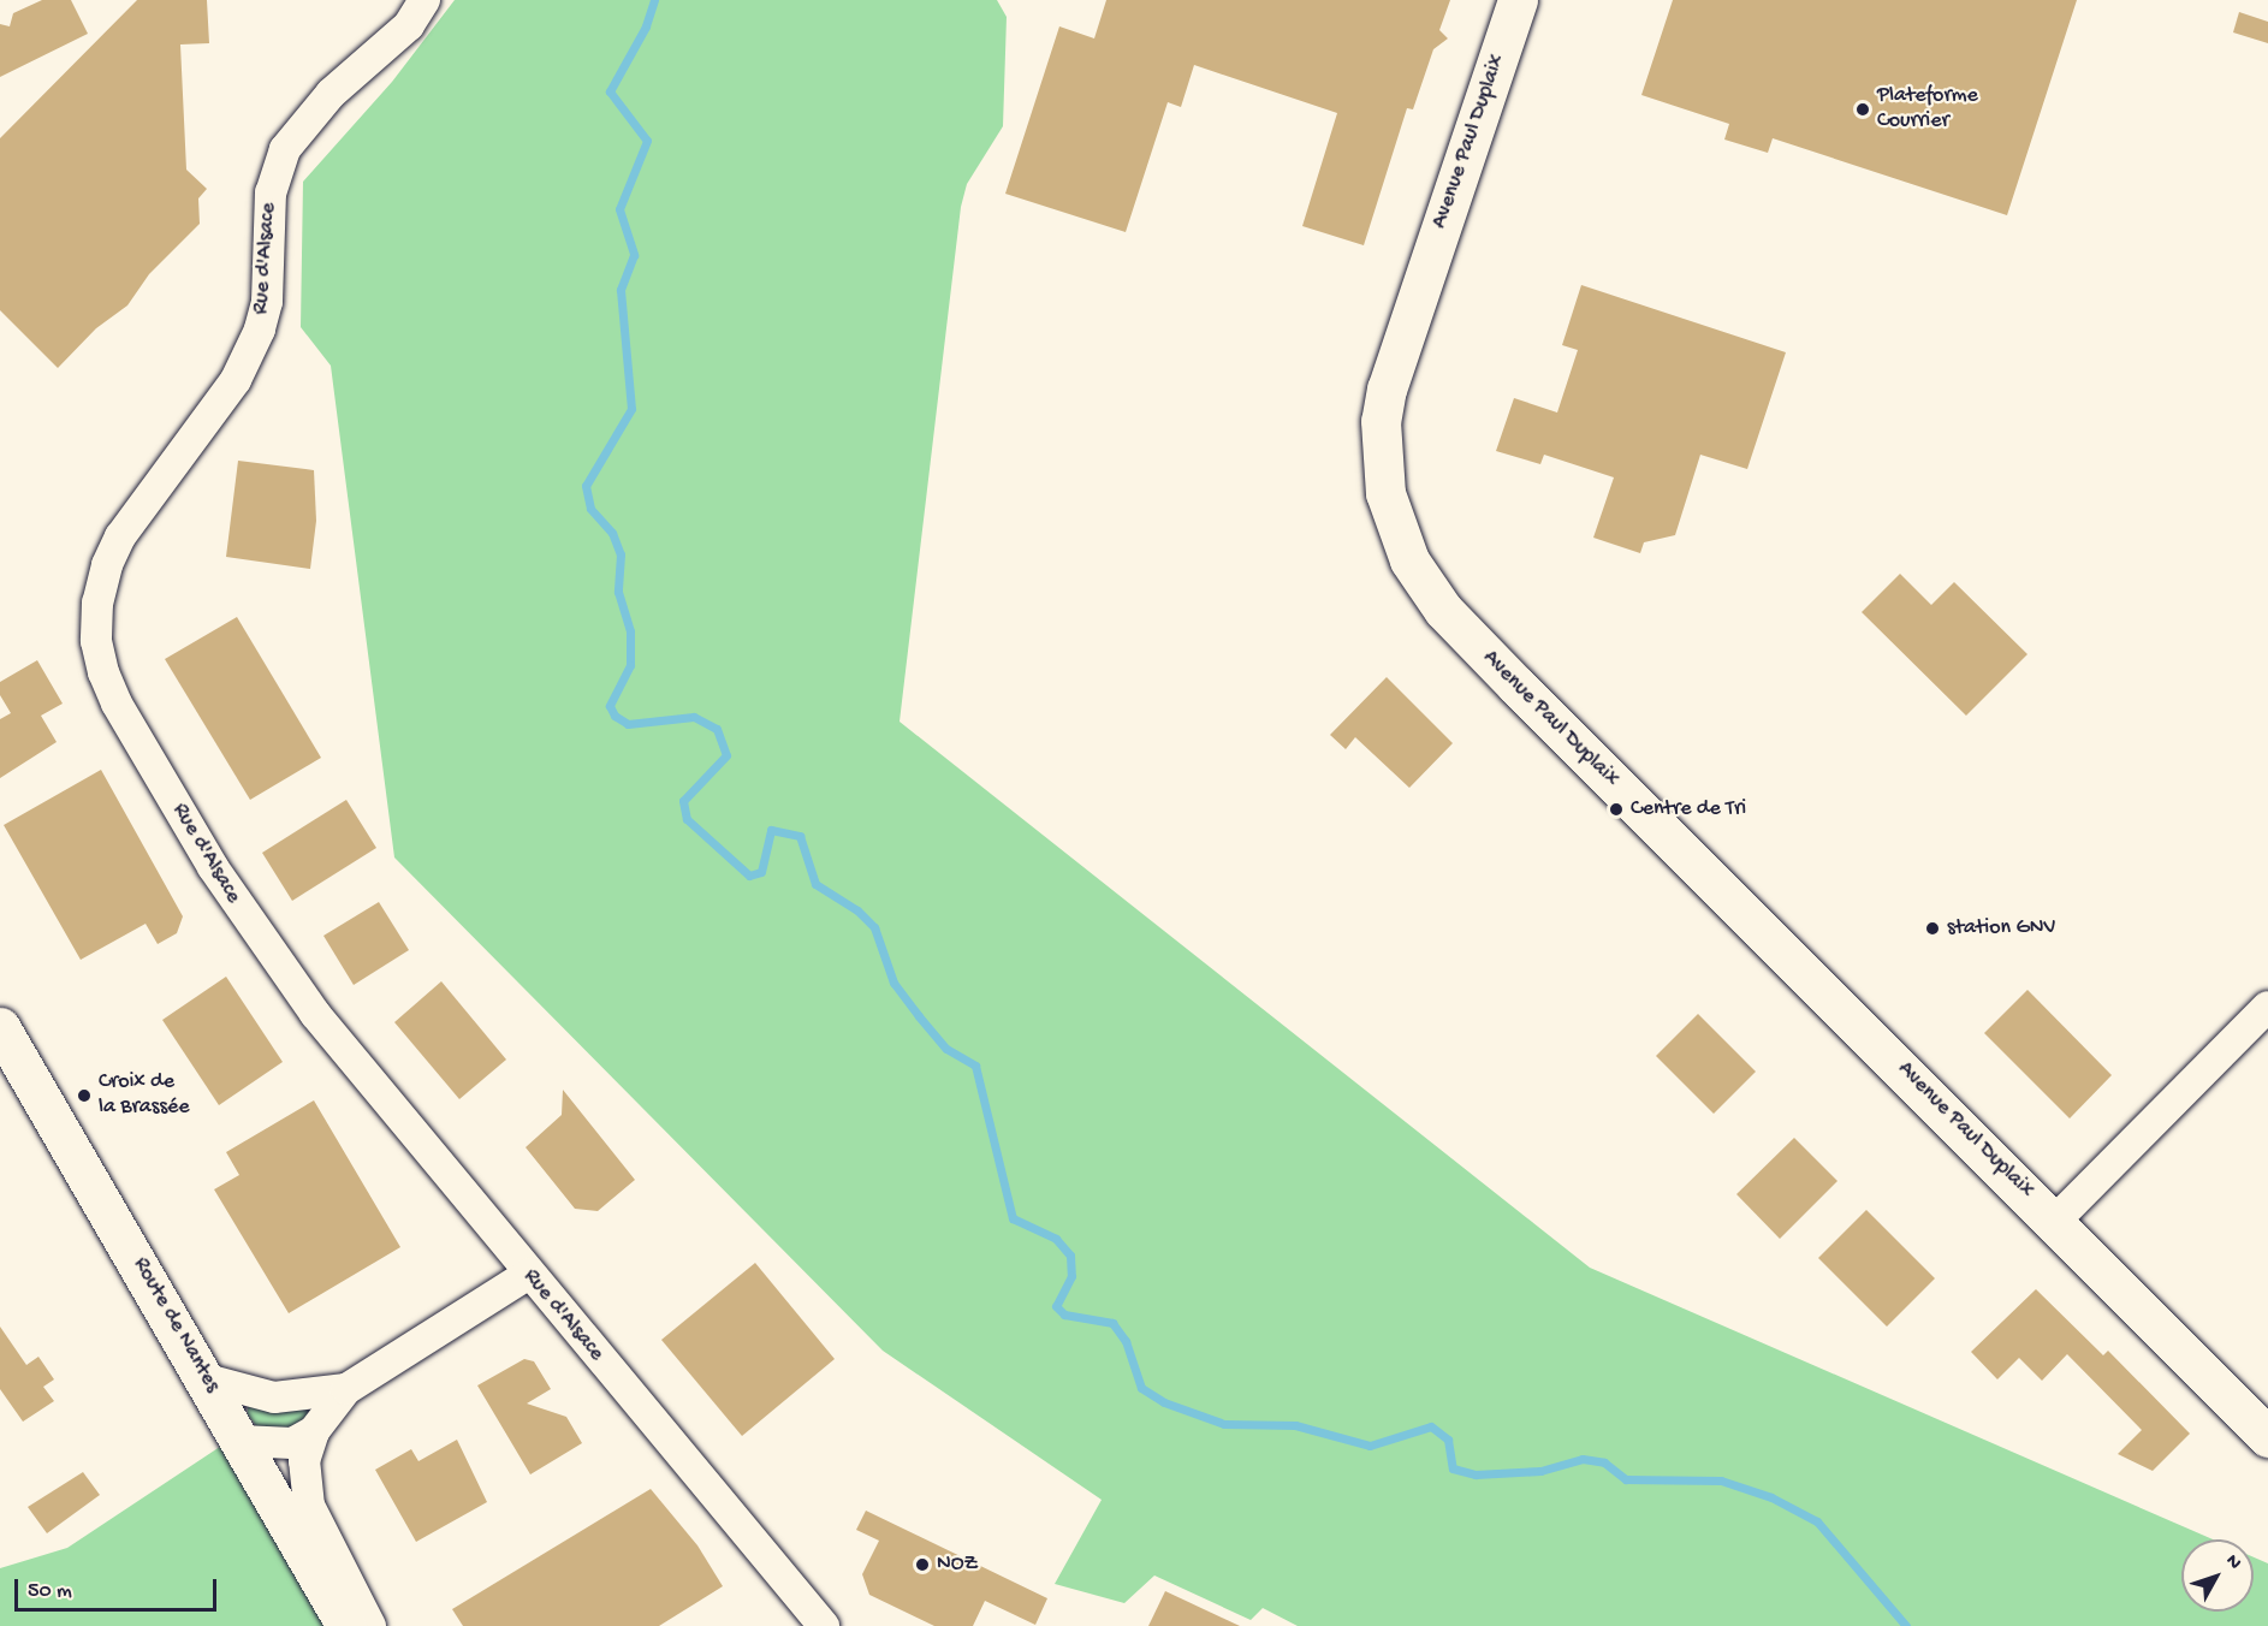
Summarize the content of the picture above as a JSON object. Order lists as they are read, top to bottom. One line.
{"streets":{"main road":["Avenue Paul Duplaix","Route de Nantes"],"street":["Rue d'Alsace"]},"places":["Plateforme Courrier","Centre de Tri","station GNV","Croix de la Brassée","NOZ"],"scale_bar":"50 m","north":"top right"}
